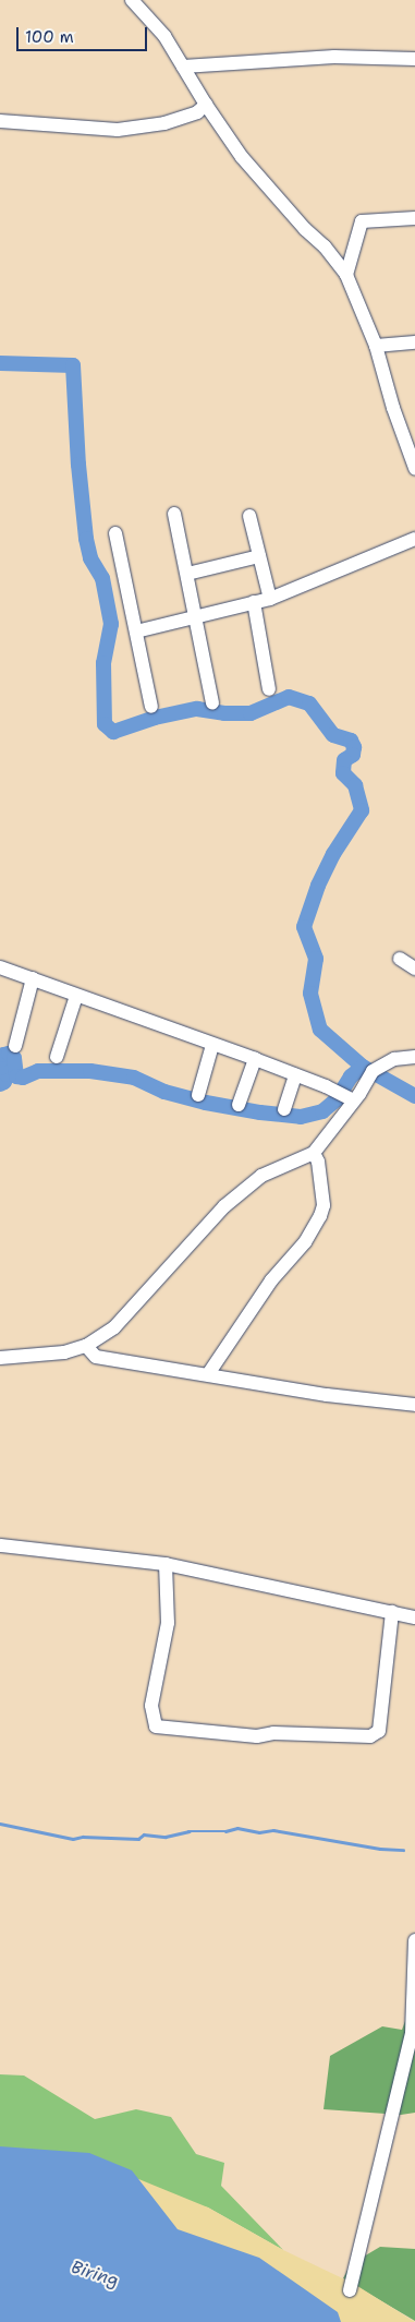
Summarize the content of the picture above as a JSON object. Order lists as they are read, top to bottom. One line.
{"water":["Biring"],"scale_bar":"100 m"}
